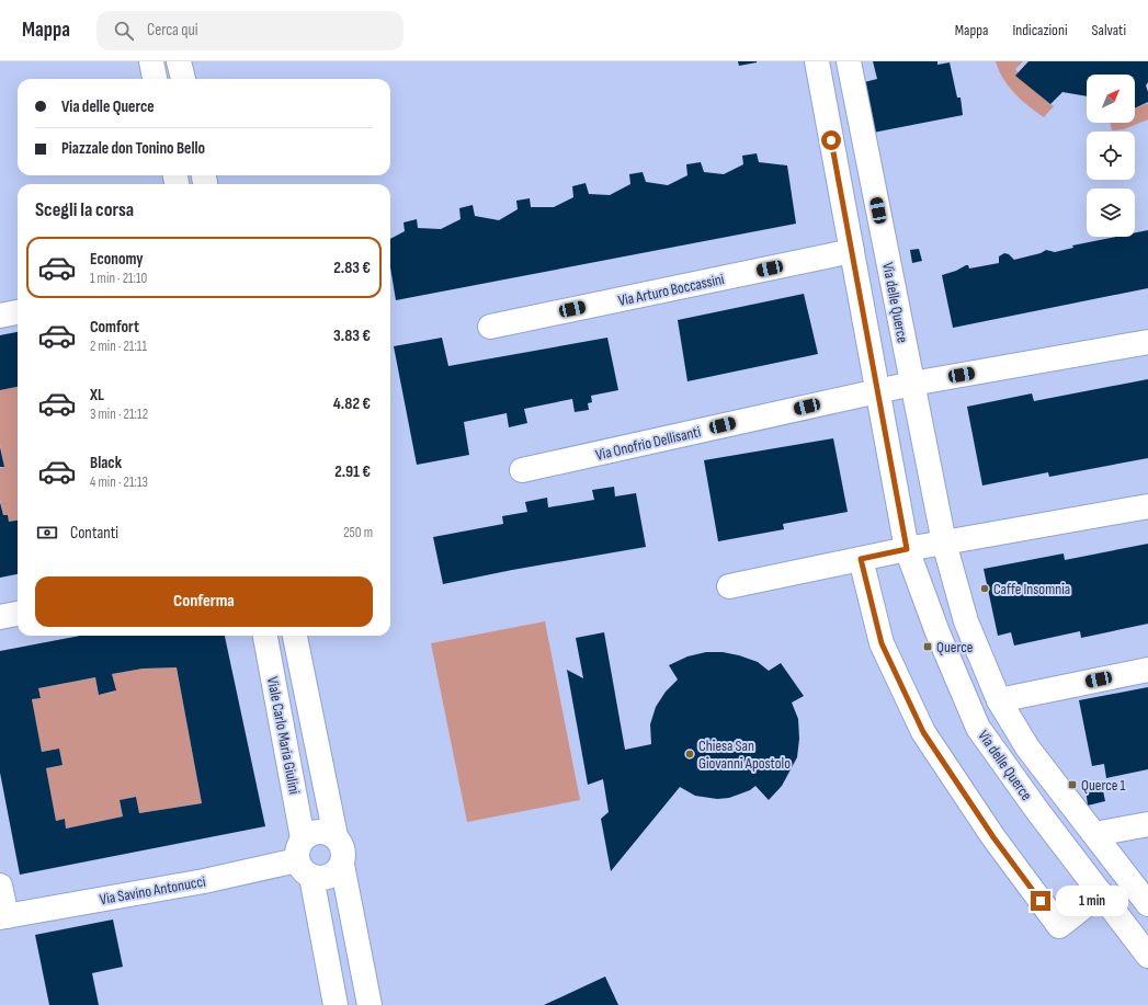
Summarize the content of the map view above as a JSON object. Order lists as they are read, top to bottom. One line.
{"streets":{"street":["Via Arturo Boccassini","Via delle Querce","Via Onofrio Dellisanti","Viale Carlo Maria Giulini","Via Savino Antonucci"]},"crossings":[["Via Arturo Boccassini","Via delle Querce"],["Via delle Querce","Via Onofrio Dellisanti"],["Viale Carlo Maria Giulini","Via Savino Antonucci"]],"places":{"other":["Caffe Insomnia","Chiesa San Giovanni Apostolo"],"transit":["Querce","Querce 1"]},"north":"top right","page":{"header":"Mappa","search":"Cerca qui","nav":["Mappa","Indicazioni","Salvati"],"banner":["Via delle Querce","Piazzale don Tonino Bello"],"heading":"Scegli la corsa","list":[{"name":"Economy","note":"1 min · 21:10","value":"2.83 €"},{"name":"Comfort","note":"2 min · 21:11","value":"3.83 €"},{"name":"XL","note":"3 min · 21:12","value":"4.82 €"},{"name":"Black","note":"4 min · 21:13","value":"2.91 €"}],"pay":["Contanti","250 m"],"buttons":"Conferma","bubble":"1 min"}}
